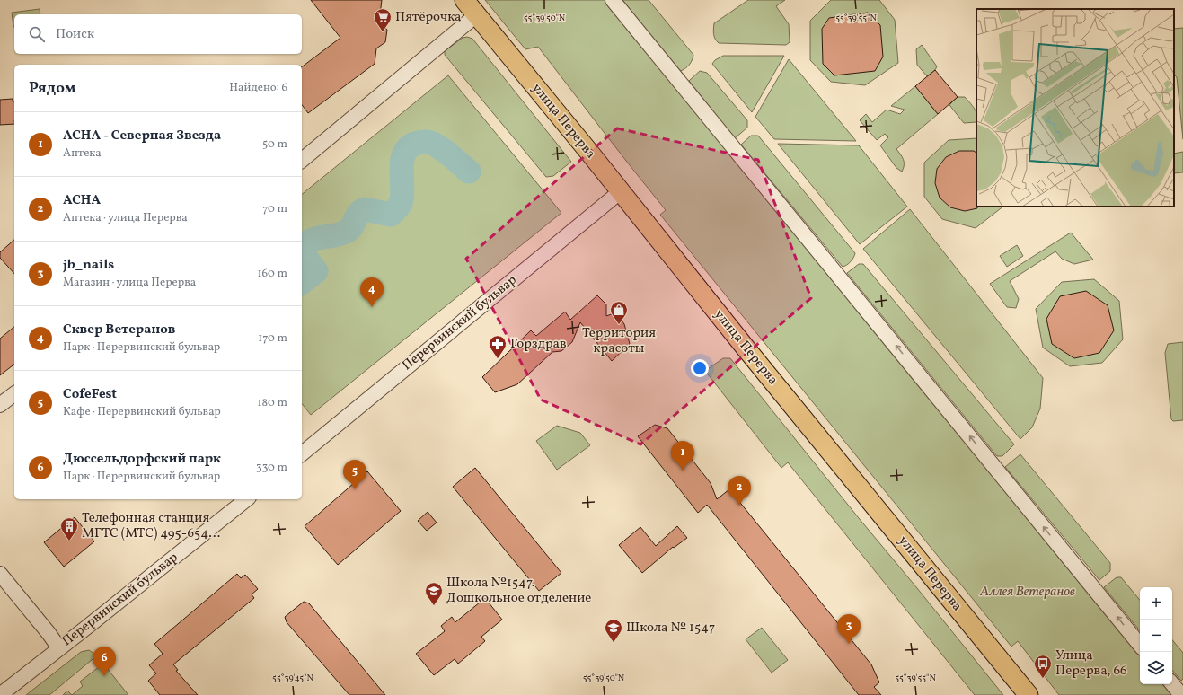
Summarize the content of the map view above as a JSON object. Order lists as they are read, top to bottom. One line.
{"streets":{"main road":["улица Перерва"],"street":["Перервинский бульвар"]},"crossings":[["улица Перерва","Перервинский бульвар"]],"parks":["Аллея Ветеранов"],"places":{"supermarket":["Пятёрочка"],"shop":["Территория красоты"],"pharmacy":["Горздрав"],"building":["Телефонная станция МГТС (МТС) 495-654..."],"school or university":["Школа №1547. Дошкольное отделение","Школа № 1547"],"bus stop":["Улица Перерва, 66"]},"page":{"search":"Поиск","heading":["Рядом","Найдено: 6"],"list":[{"mark":"1","name":"АСНА - Северная Звезда","note":"Аптека","value":"50 m"},{"mark":"2","name":"АСНА","note":"Аптека · улица Перерва","value":"70 m"},{"mark":"3","name":"jb_nails","note":"Магазин · улица Перерва","value":"160 m"},{"mark":"4","name":"Сквер Ветеранов","note":"Парк · Перервинский бульвар","value":"170 m"},{"mark":"5","name":"CofeFest","note":"Кафе · Перервинский бульвар","value":"180 m"},{"mark":"6","name":"Дюссельдорфский парк","note":"Парк · Перервинский бульвар","value":"330 m"}],"pins":["4","1","5","2","3","6"],"map_buttons":["+","−"]},"coordinates":["55°39'50\"N","55°39'55\"N","55°39'45\"N"]}
